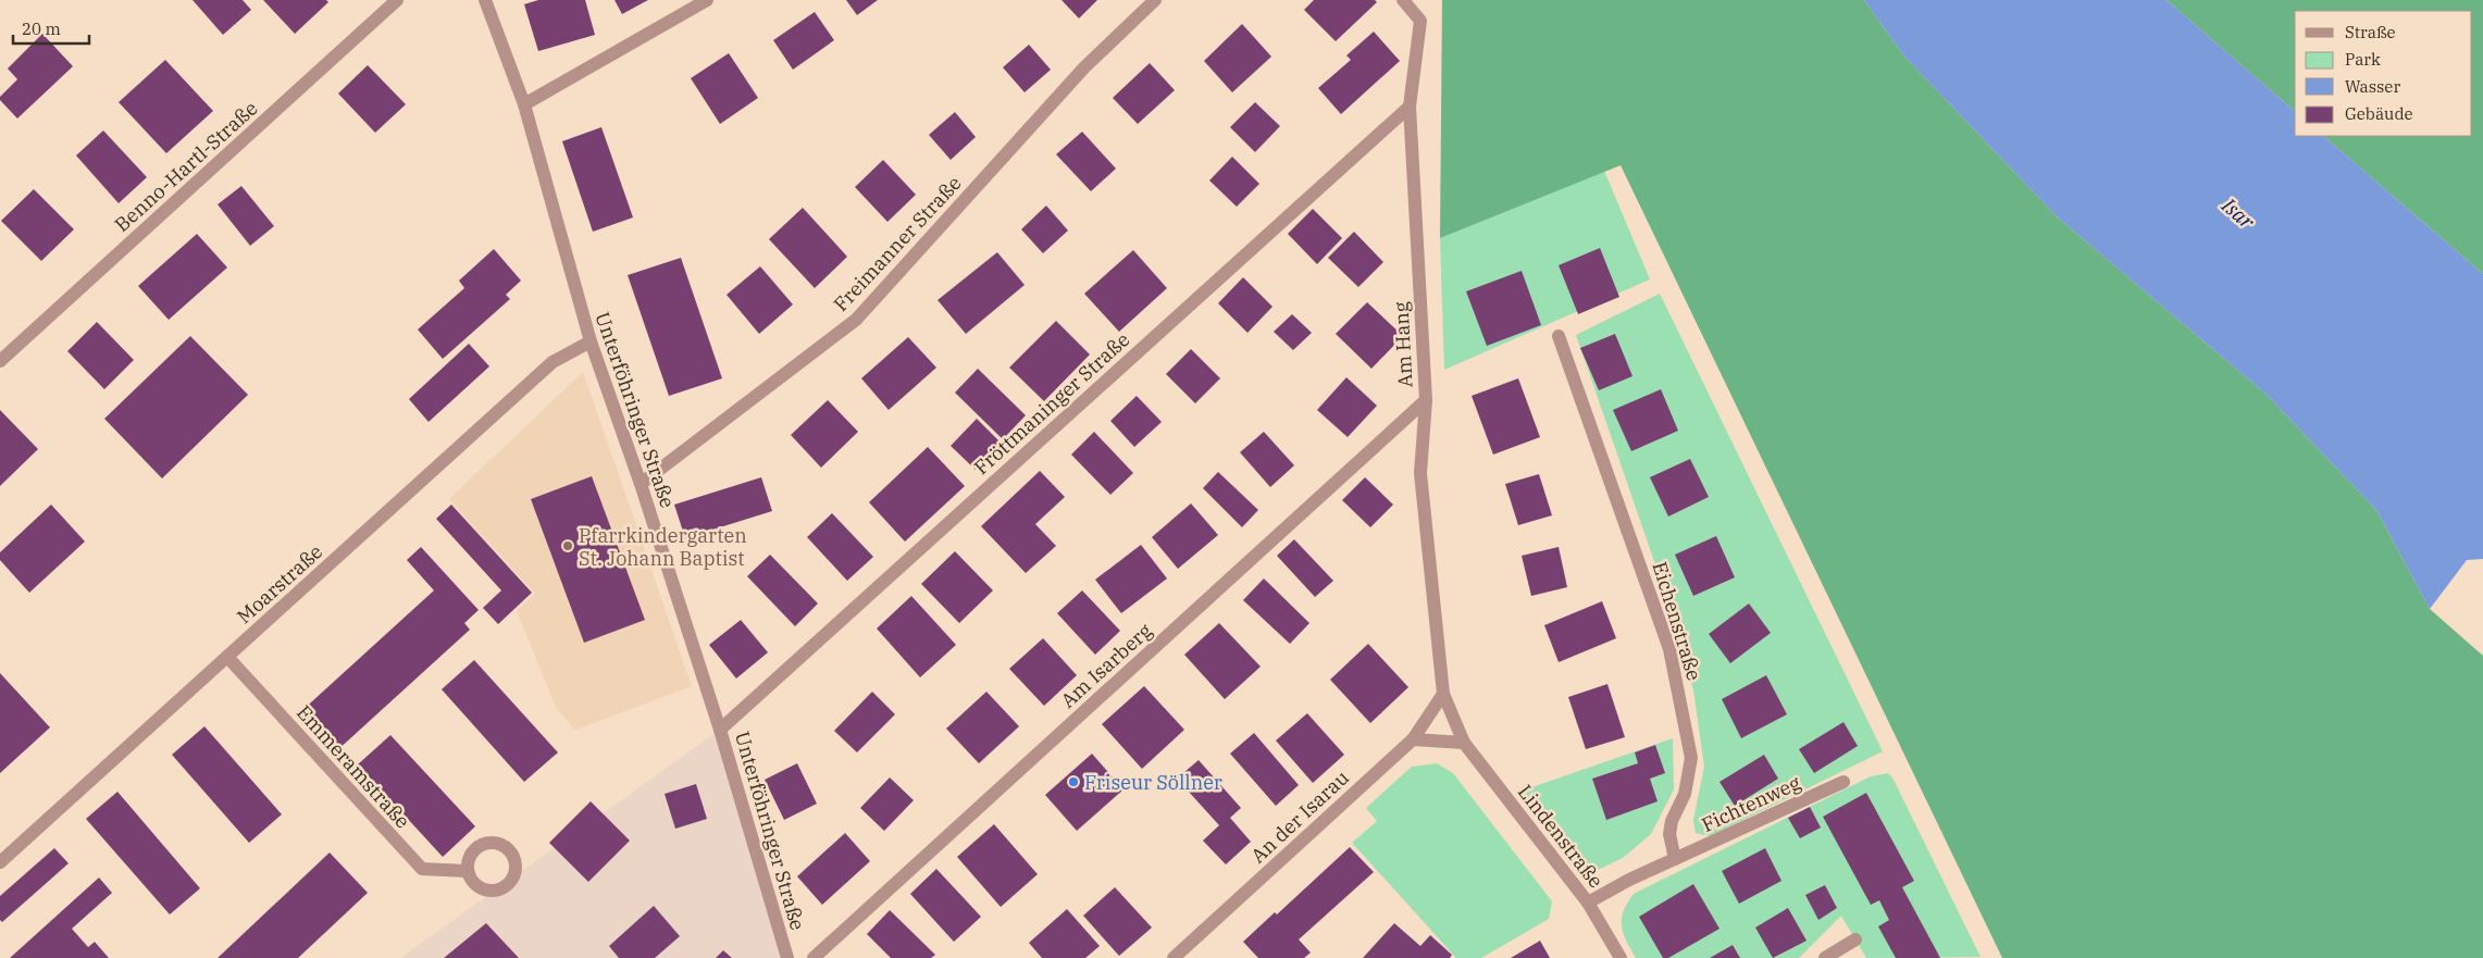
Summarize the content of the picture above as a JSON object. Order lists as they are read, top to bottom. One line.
{"streets":{"street":["Benno-Hartl-Straße","Freimanner Straße","Am Hang","Fröttmaninger Straße","Unterföhringer Straße","Moarstraße","Eichenstraße","Am Isarberg","Emmeramstraße","Fichtenweg","An der Isarau","Lindenstraße"]},"crossings":[["Freimanner Straße","Unterföhringer Straße"],["Am Hang","Fröttmaninger Straße"],["Am Hang","Am Isarberg"],["Am Hang","Lindenstraße"],["Fröttmaninger Straße","Unterföhringer Straße"],["Unterföhringer Straße","Moarstraße"],["Moarstraße","Emmeramstraße"],["Eichenstraße","Fichtenweg"]],"water":["Isar"],"places":["Pfarrkindergarten St. Johann Baptist","Friseur Söllner"],"legend":["Straße","Park","Wasser","Gebäude"],"scale_bar":"20 m"}
